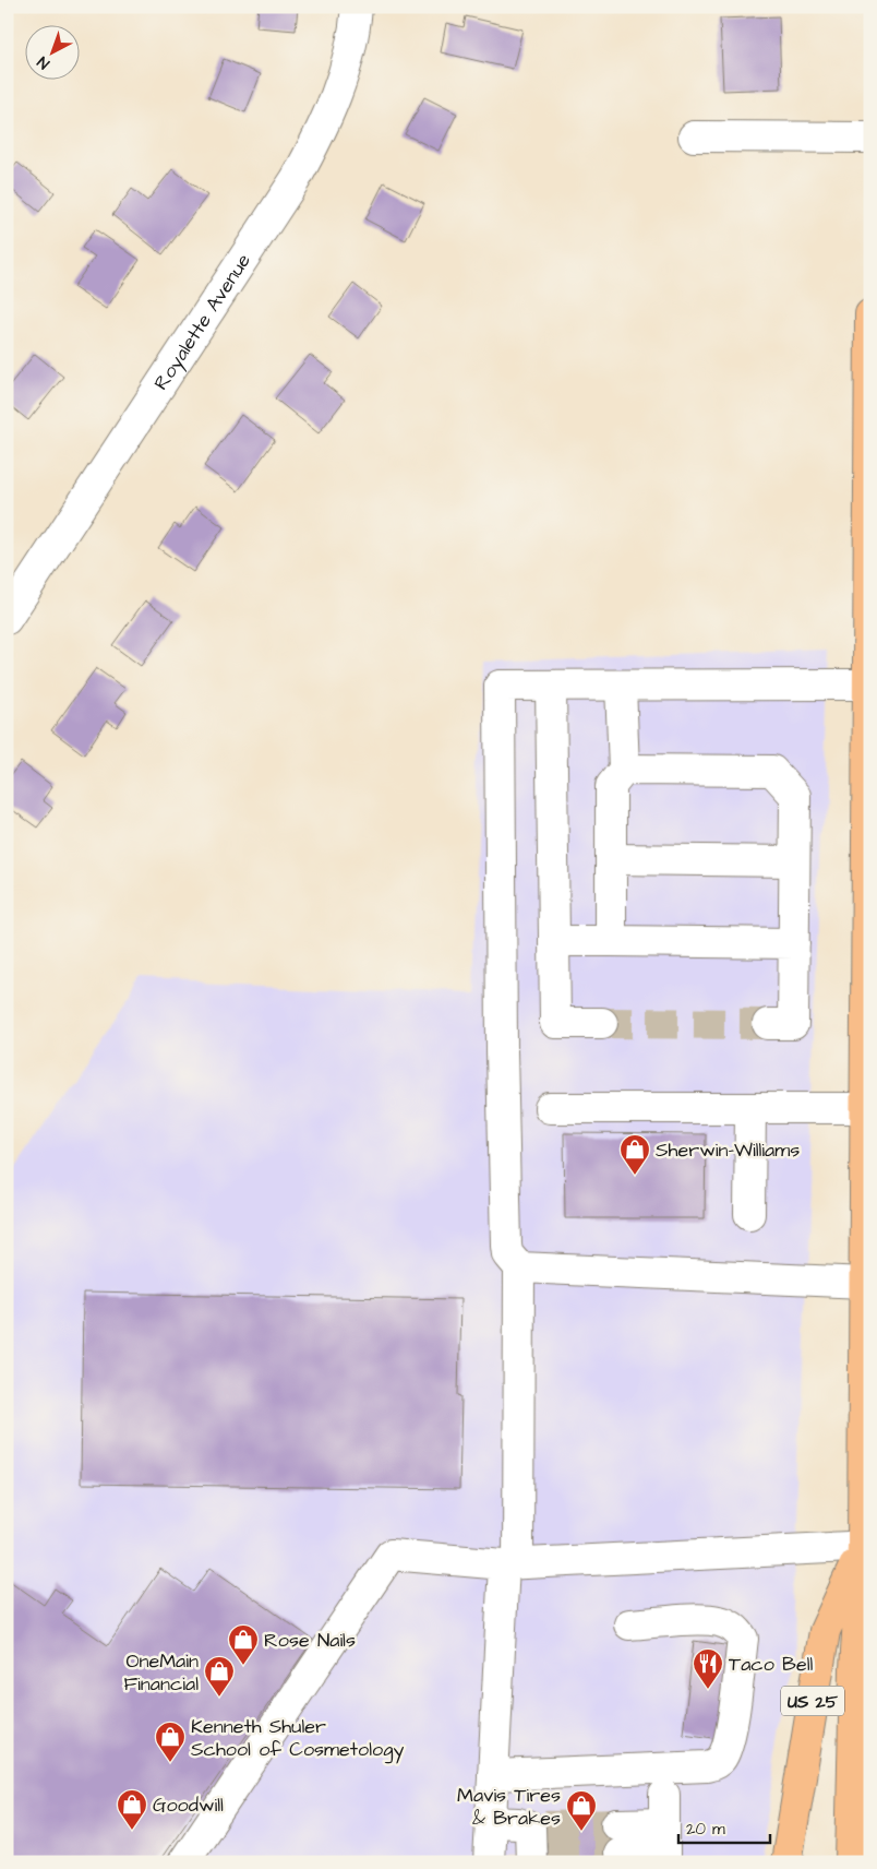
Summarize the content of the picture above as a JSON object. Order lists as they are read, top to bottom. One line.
{"streets":{"main road":["US 25"],"street":["Royalette Avenue"]},"places":{"shop":["Sherwin-Williams","Rose Nails","OneMain Financial","Kenneth Shuler School of Cosmetology","Goodwill","Mavis Tires & Brakes"],"restaurant":["Taco Bell"]},"scale_bar":"20 m","north":"bottom left"}
